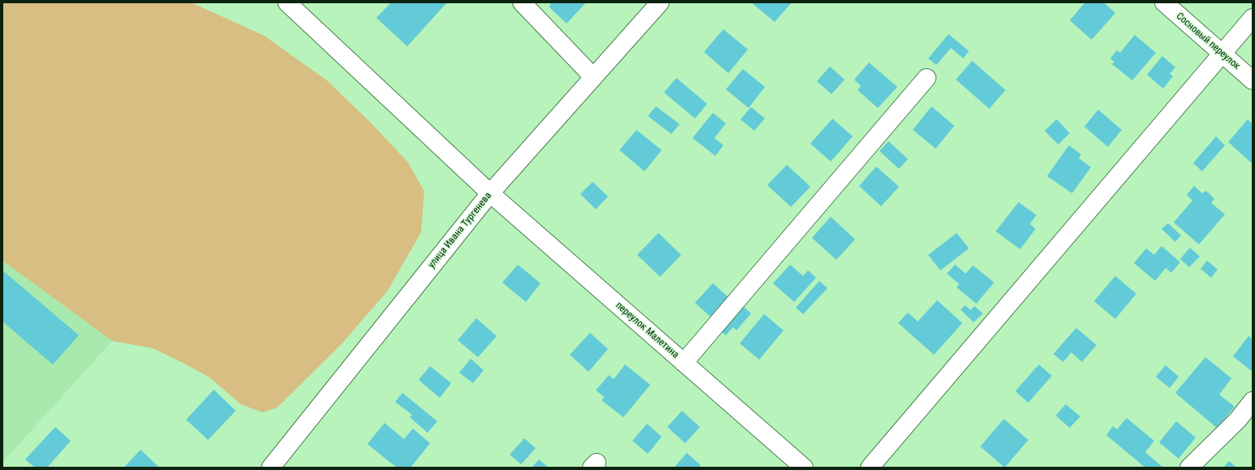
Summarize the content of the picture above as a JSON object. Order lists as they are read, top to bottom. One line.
{"streets":{"street":["Сосновый переулок","улица Ивана Тургенева","переулок Малетина"]},"crossings":[["улица Ивана Тургенева","переулок Малетина"]]}
